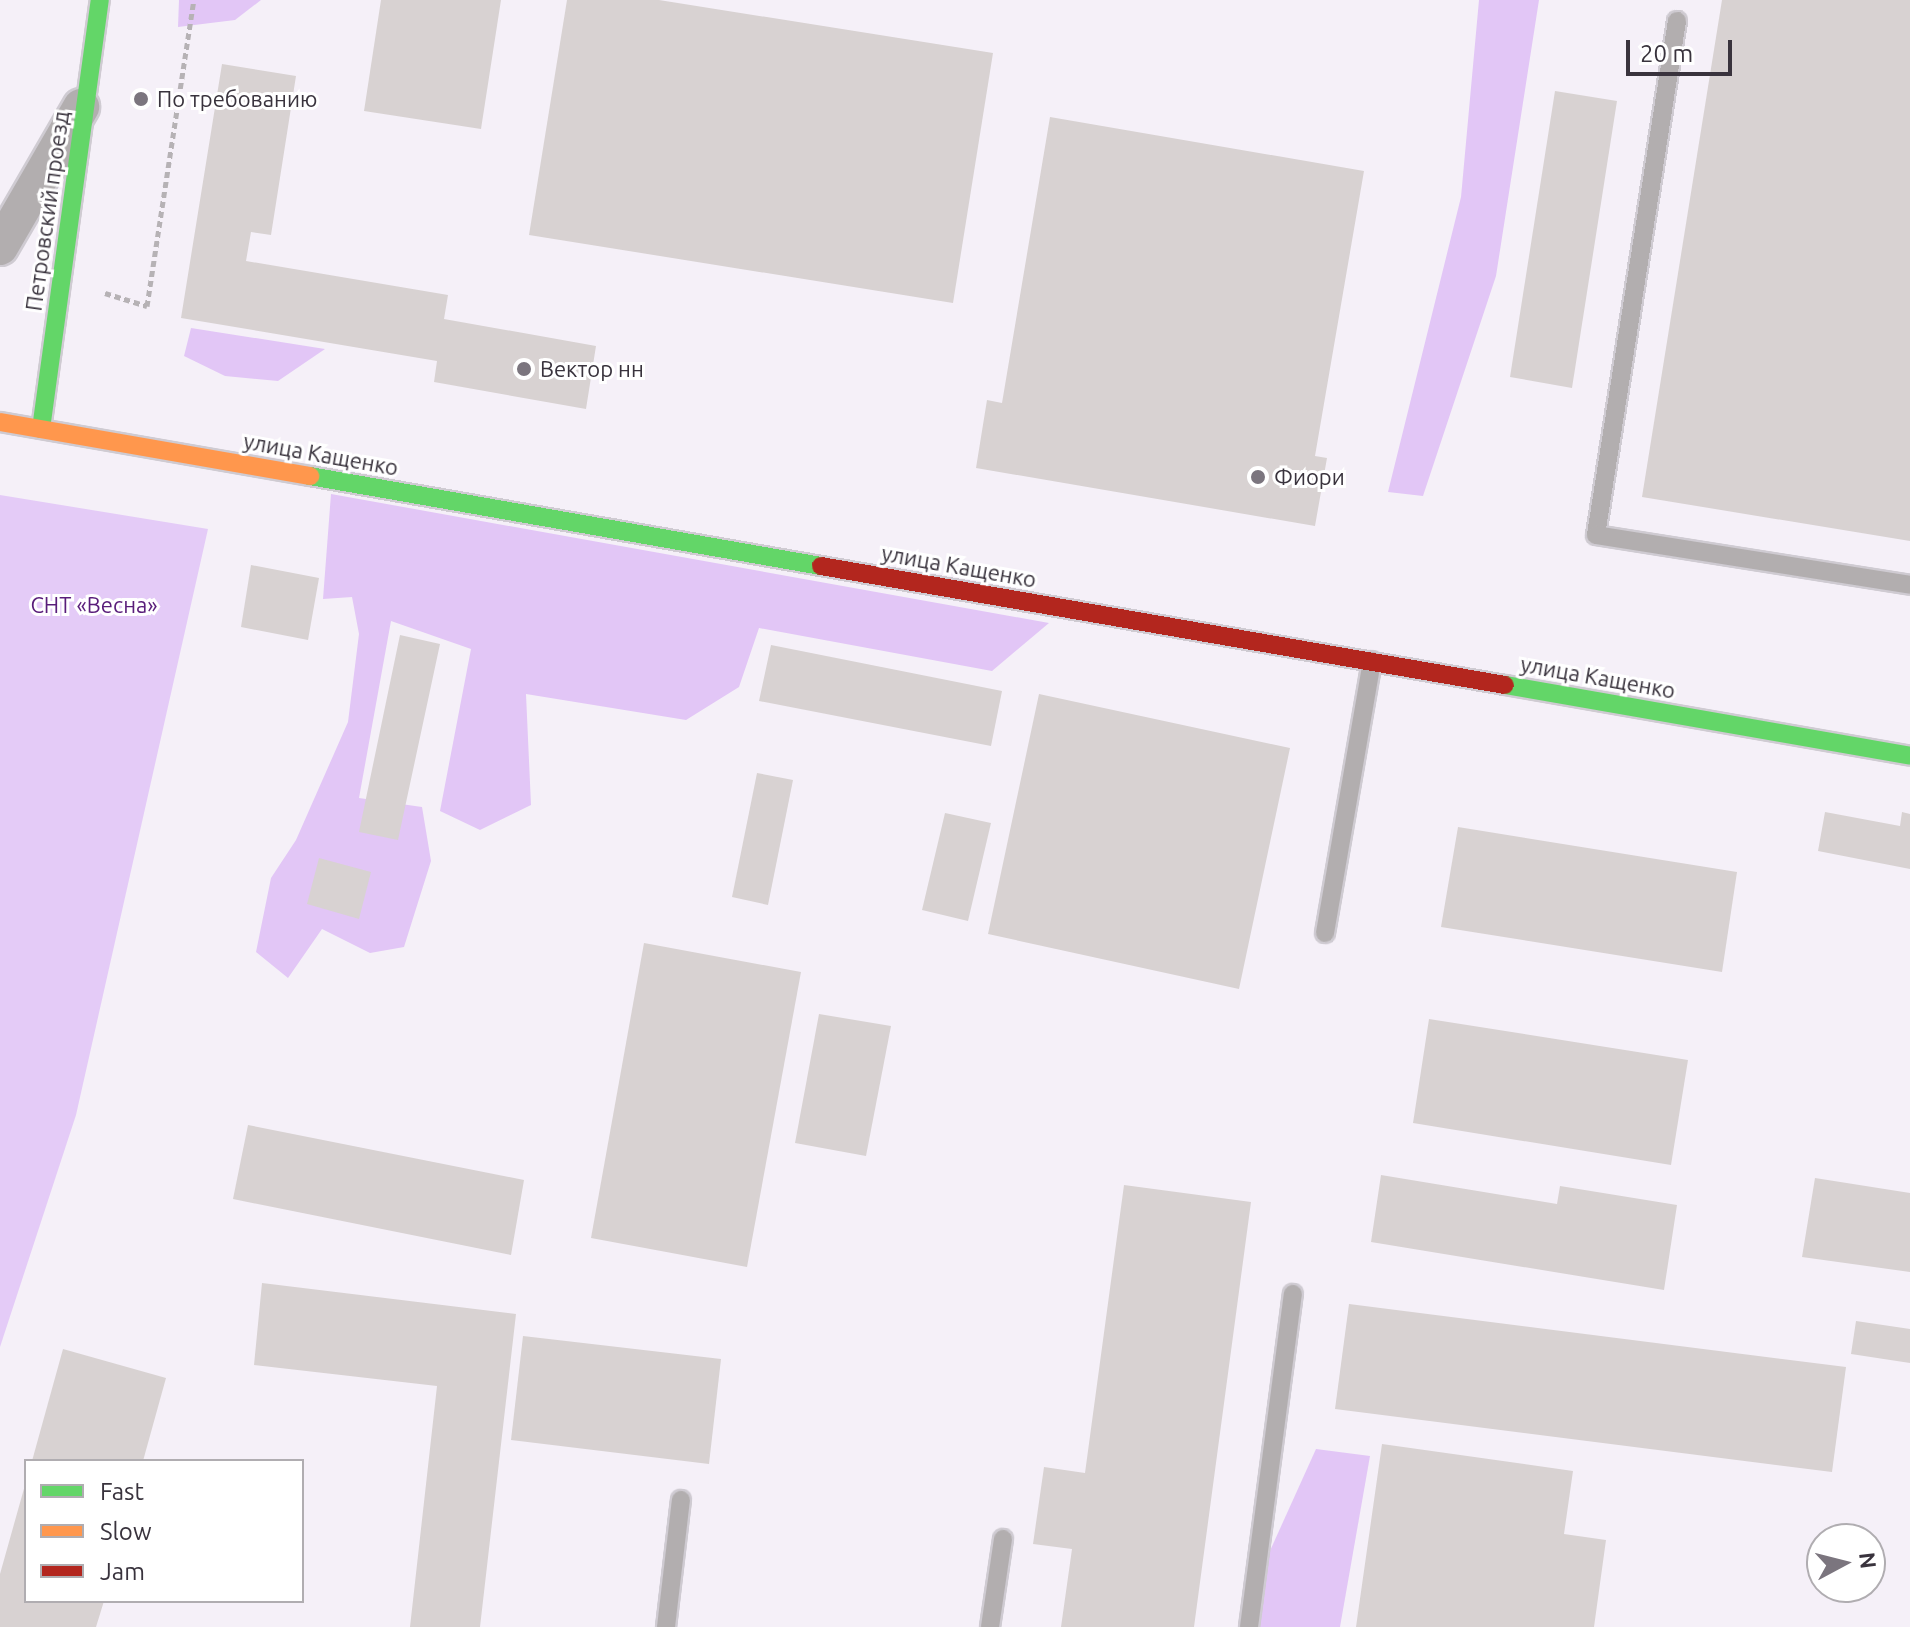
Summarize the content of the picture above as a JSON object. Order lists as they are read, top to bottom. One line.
{"streets":{"street":["Петровский проезд","улица Кащенко"]},"crossings":[["Петровский проезд","улица Кащенко"]],"parks":["СНТ «Весна»"],"places":["По требованию","Вектор нн","Фиори"],"legend":["Fast","Slow","Jam"],"scale_bar":"20 m","north":"right"}
